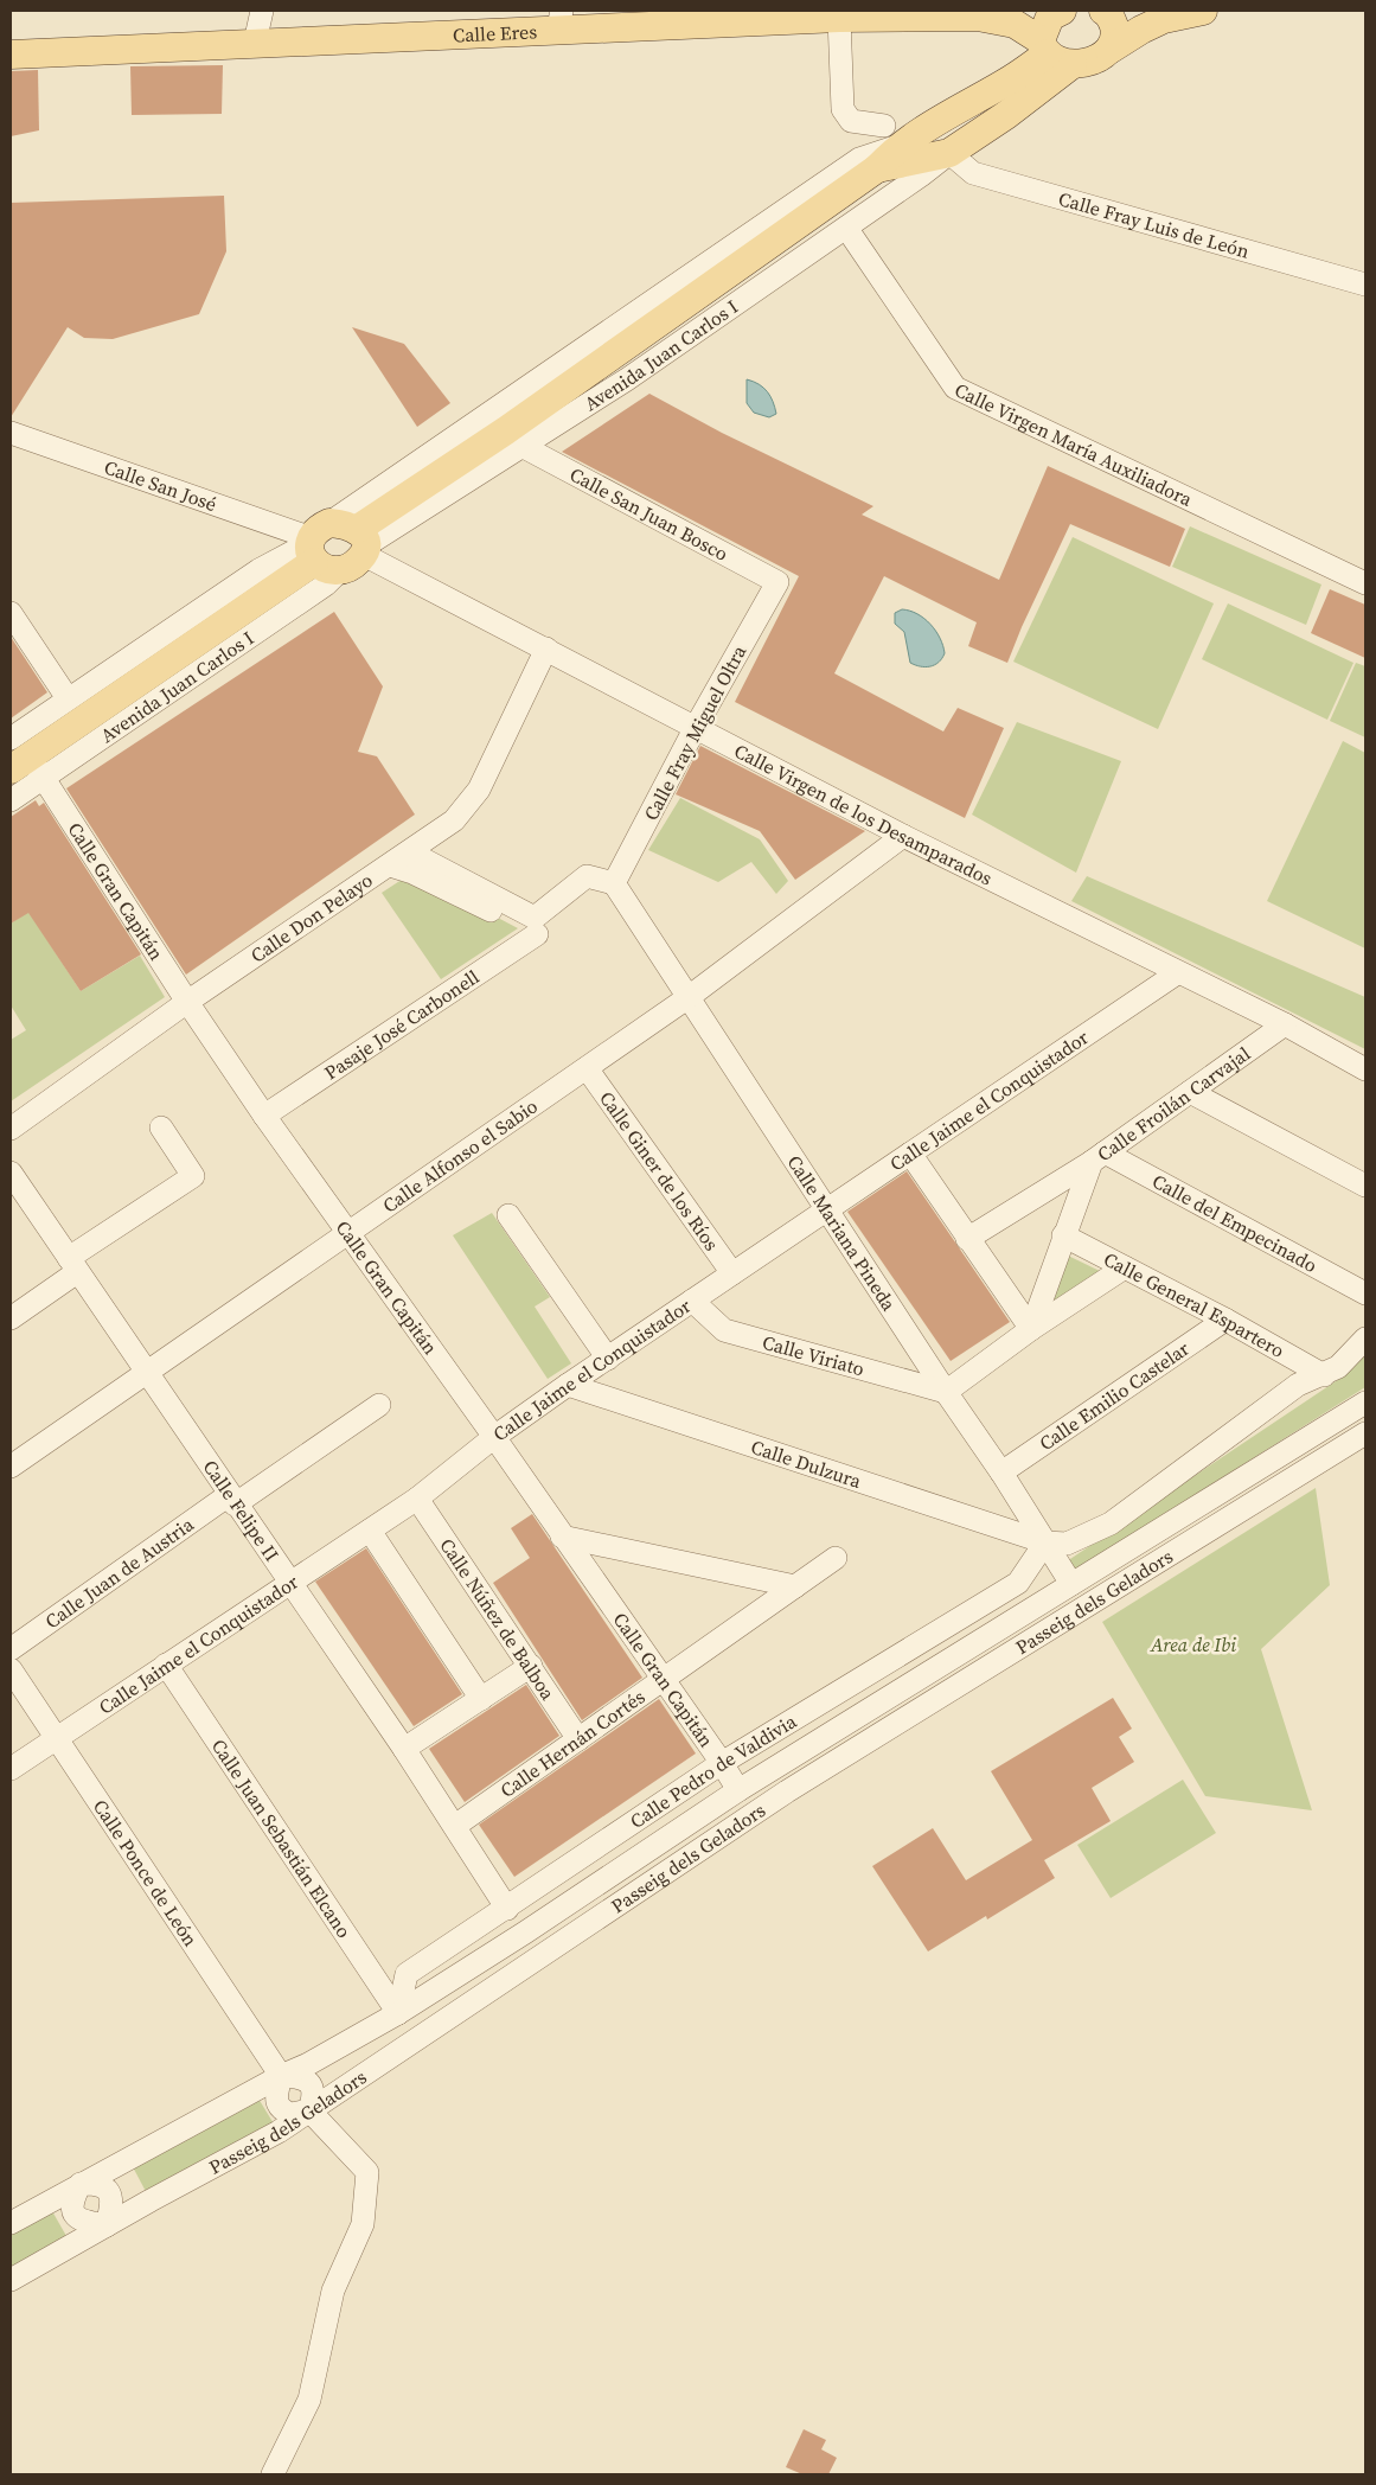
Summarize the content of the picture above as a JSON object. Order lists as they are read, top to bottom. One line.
{"streets":{"main road":["Calle Eres","Avenida Juan Carlos I"],"street":["Calle Fray Luis de León","Calle Virgen María Auxiliadora","Calle San José","Calle San Juan Bosco","Calle Fray Miguel Oltra","Calle Virgen de los Desamparados","Calle Gran Capitán","Calle Don Pelayo","Pasaje José Carbonell","Calle Jaime el Conquistador","Calle Froilán Carvajal","Calle Alfonso el Sabio","Calle Giner de los Ríos","Calle del Empecinado","Calle Mariana Pineda","Calle General Espartero","Calle Viriato","Calle Emilio Castelar","Calle Dulzura","Calle Felipe II","Calle Juan de Austria","Passeig dels Geladors","Calle Núñez de Balboa","Calle Hernán Cortés","Calle Pedro de Valdivia","Calle Juan Sebastián Elcano","Calle Ponce de León"]},"crossings":[["Calle Eres","Avenida Juan Carlos I"],["Calle Fray Luis de León","Avenida Juan Carlos I"],["Avenida Juan Carlos I","Calle Virgen María Auxiliadora"],["Avenida Juan Carlos I","Calle San José"],["Avenida Juan Carlos I","Calle San Juan Bosco"],["Avenida Juan Carlos I","Calle Virgen de los Desamparados"],["Avenida Juan Carlos I","Calle Gran Capitán"],["Calle San Juan Bosco","Calle Fray Miguel Oltra"],["Calle Fray Miguel Oltra","Calle Virgen de los Desamparados"],["Calle Fray Miguel Oltra","Calle Mariana Pineda"],["Calle Virgen de los Desamparados","Calle Don Pelayo"],["Calle Virgen de los Desamparados","Calle Jaime el Conquistador"],["Calle Virgen de los Desamparados","Calle Froilán Carvajal"],["Calle Virgen de los Desamparados","Calle Alfonso el Sabio"],["Calle Gran Capitán","Calle Don Pelayo"],["Calle Gran Capitán","Pasaje José Carbonell"],["Calle Gran Capitán","Calle Jaime el Conquistador"],["Calle Gran Capitán","Calle Alfonso el Sabio"],["Calle Gran Capitán","Calle Hernán Cortés"],["Calle Gran Capitán","Calle Pedro de Valdivia"],["Calle Don Pelayo","Pasaje José Carbonell"],["Calle Jaime el Conquistador","Calle Giner de los Ríos"],["Calle Jaime el Conquistador","Calle Mariana Pineda"],["Calle Jaime el Conquistador","Calle Viriato"],["Calle Jaime el Conquistador","Calle Dulzura"],["Calle Jaime el Conquistador","Calle Felipe II"],["Calle Jaime el Conquistador","Calle Núñez de Balboa"],["Calle Jaime el Conquistador","Calle Juan Sebastián Elcano"],["Calle Jaime el Conquistador","Calle Ponce de León"],["Calle Froilán Carvajal","Calle del Empecinado"],["Calle Froilán Carvajal","Calle General Espartero"],["Calle Alfonso el Sabio","Calle Giner de los Ríos"],["Calle Alfonso el Sabio","Calle Mariana Pineda"],["Calle Alfonso el Sabio","Calle Felipe II"],["Calle Mariana Pineda","Calle Viriato"],["Calle Mariana Pineda","Calle Emilio Castelar"],["Calle Mariana Pineda","Calle Dulzura"],["Calle Mariana Pineda","Calle Pedro de Valdivia"],["Calle General Espartero","Calle Emilio Castelar"],["Calle Dulzura","Calle Pedro de Valdivia"],["Calle Felipe II","Calle Juan de Austria"],["Calle Felipe II","Calle Hernán Cortés"],["Calle Felipe II","Calle Pedro de Valdivia"],["Calle Núñez de Balboa","Calle Hernán Cortés"],["Calle Pedro de Valdivia","Calle Juan Sebastián Elcano"]],"parks":["Area de Ibi"]}
